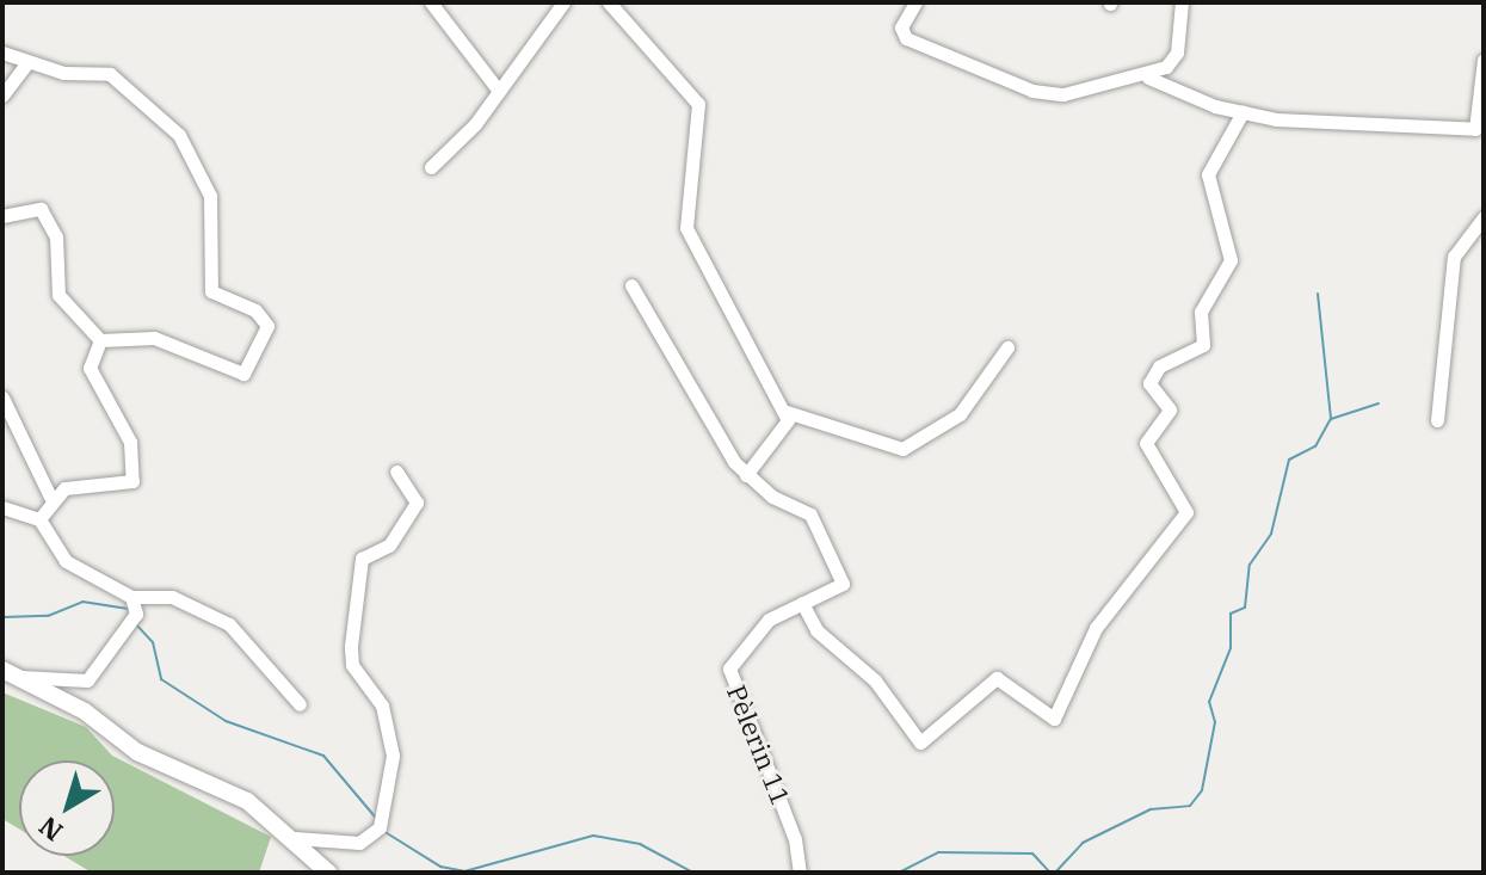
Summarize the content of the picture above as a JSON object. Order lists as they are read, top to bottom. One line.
{"streets":{"street":["Pèlerin 11"]},"north":"bottom left"}
